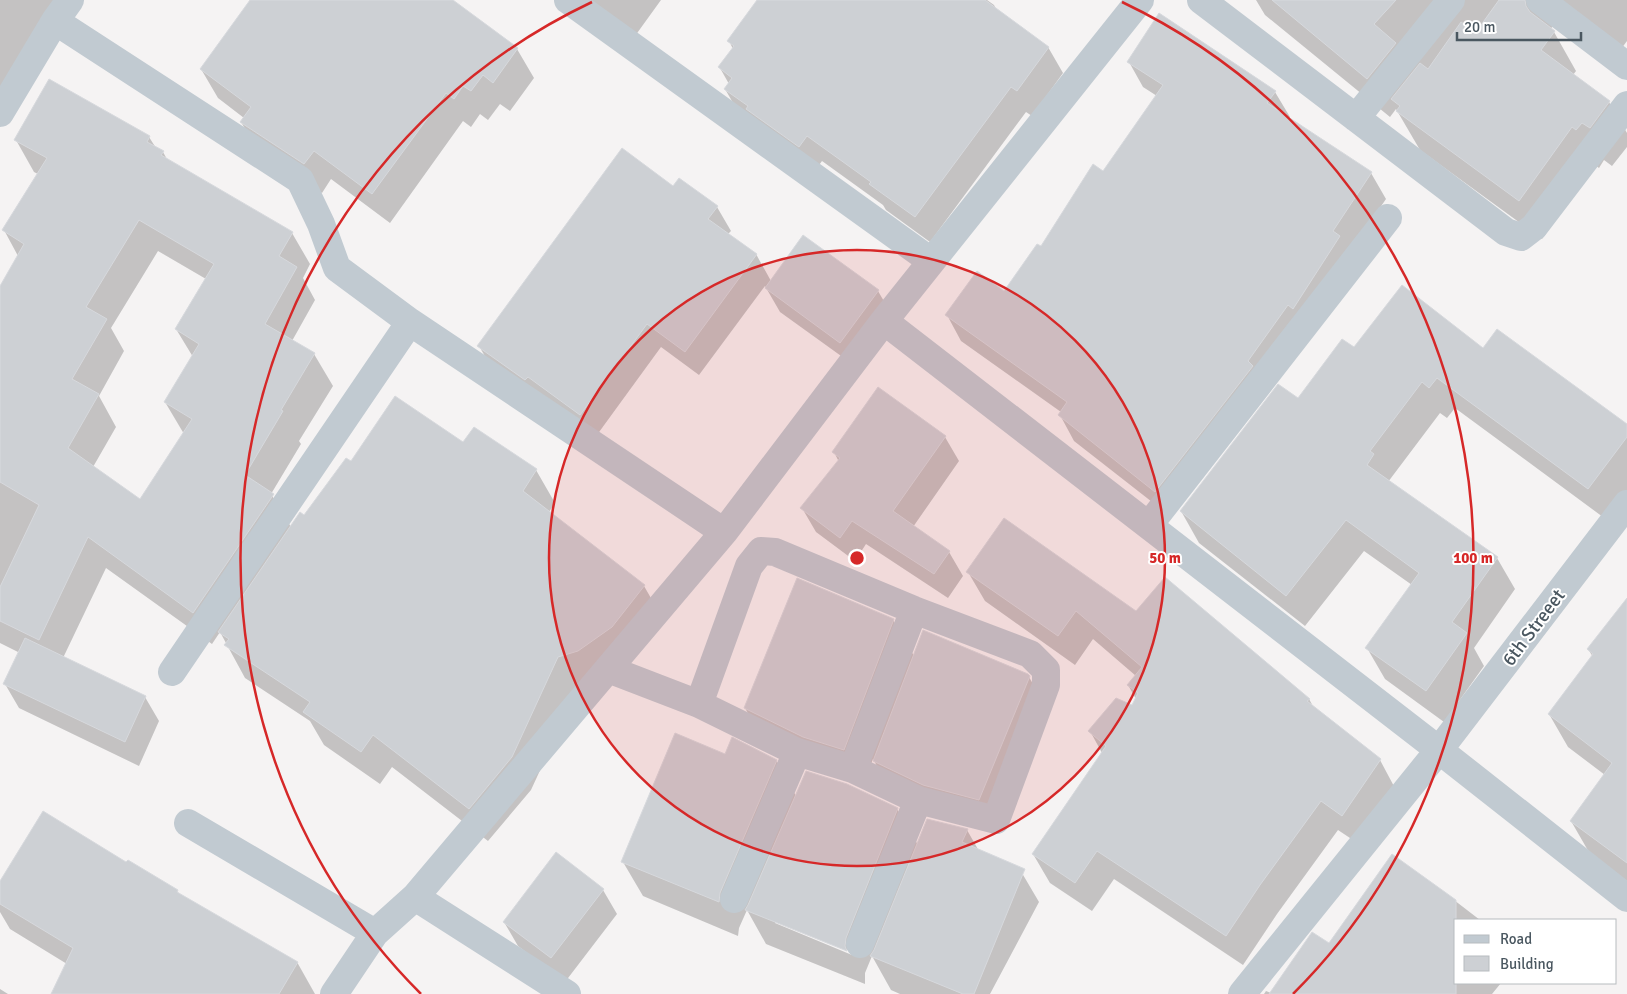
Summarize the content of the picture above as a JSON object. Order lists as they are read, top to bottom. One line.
{"streets":{"street":["6th Streeet"]},"legend":["Road","Building"],"scale_bar":"20 m","rings":["50 m","100 m"]}
